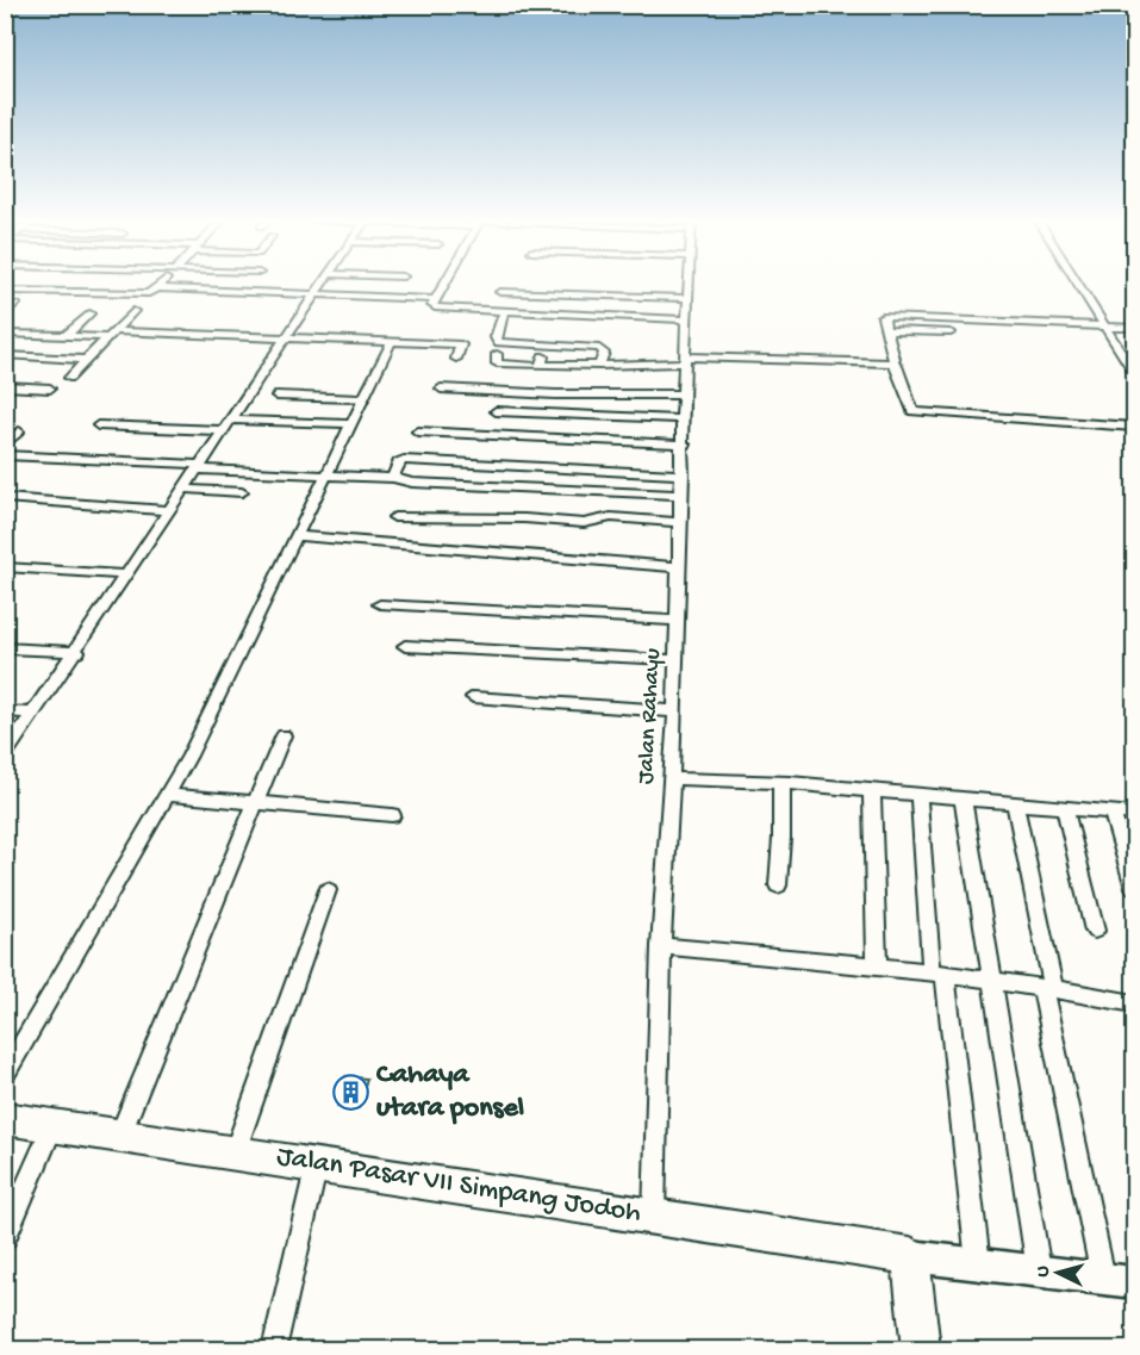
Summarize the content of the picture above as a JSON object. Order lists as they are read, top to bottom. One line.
{"streets":{"main road":["Jalan Pasar VII Simpang Jodoh"],"street":["Jalan Rahayu"]},"crossings":[["Jalan Rahayu","Jalan Pasar VII Simpang Jodoh"]],"places":{"building":["Cahaya utara ponsel"]},"north":"left"}
